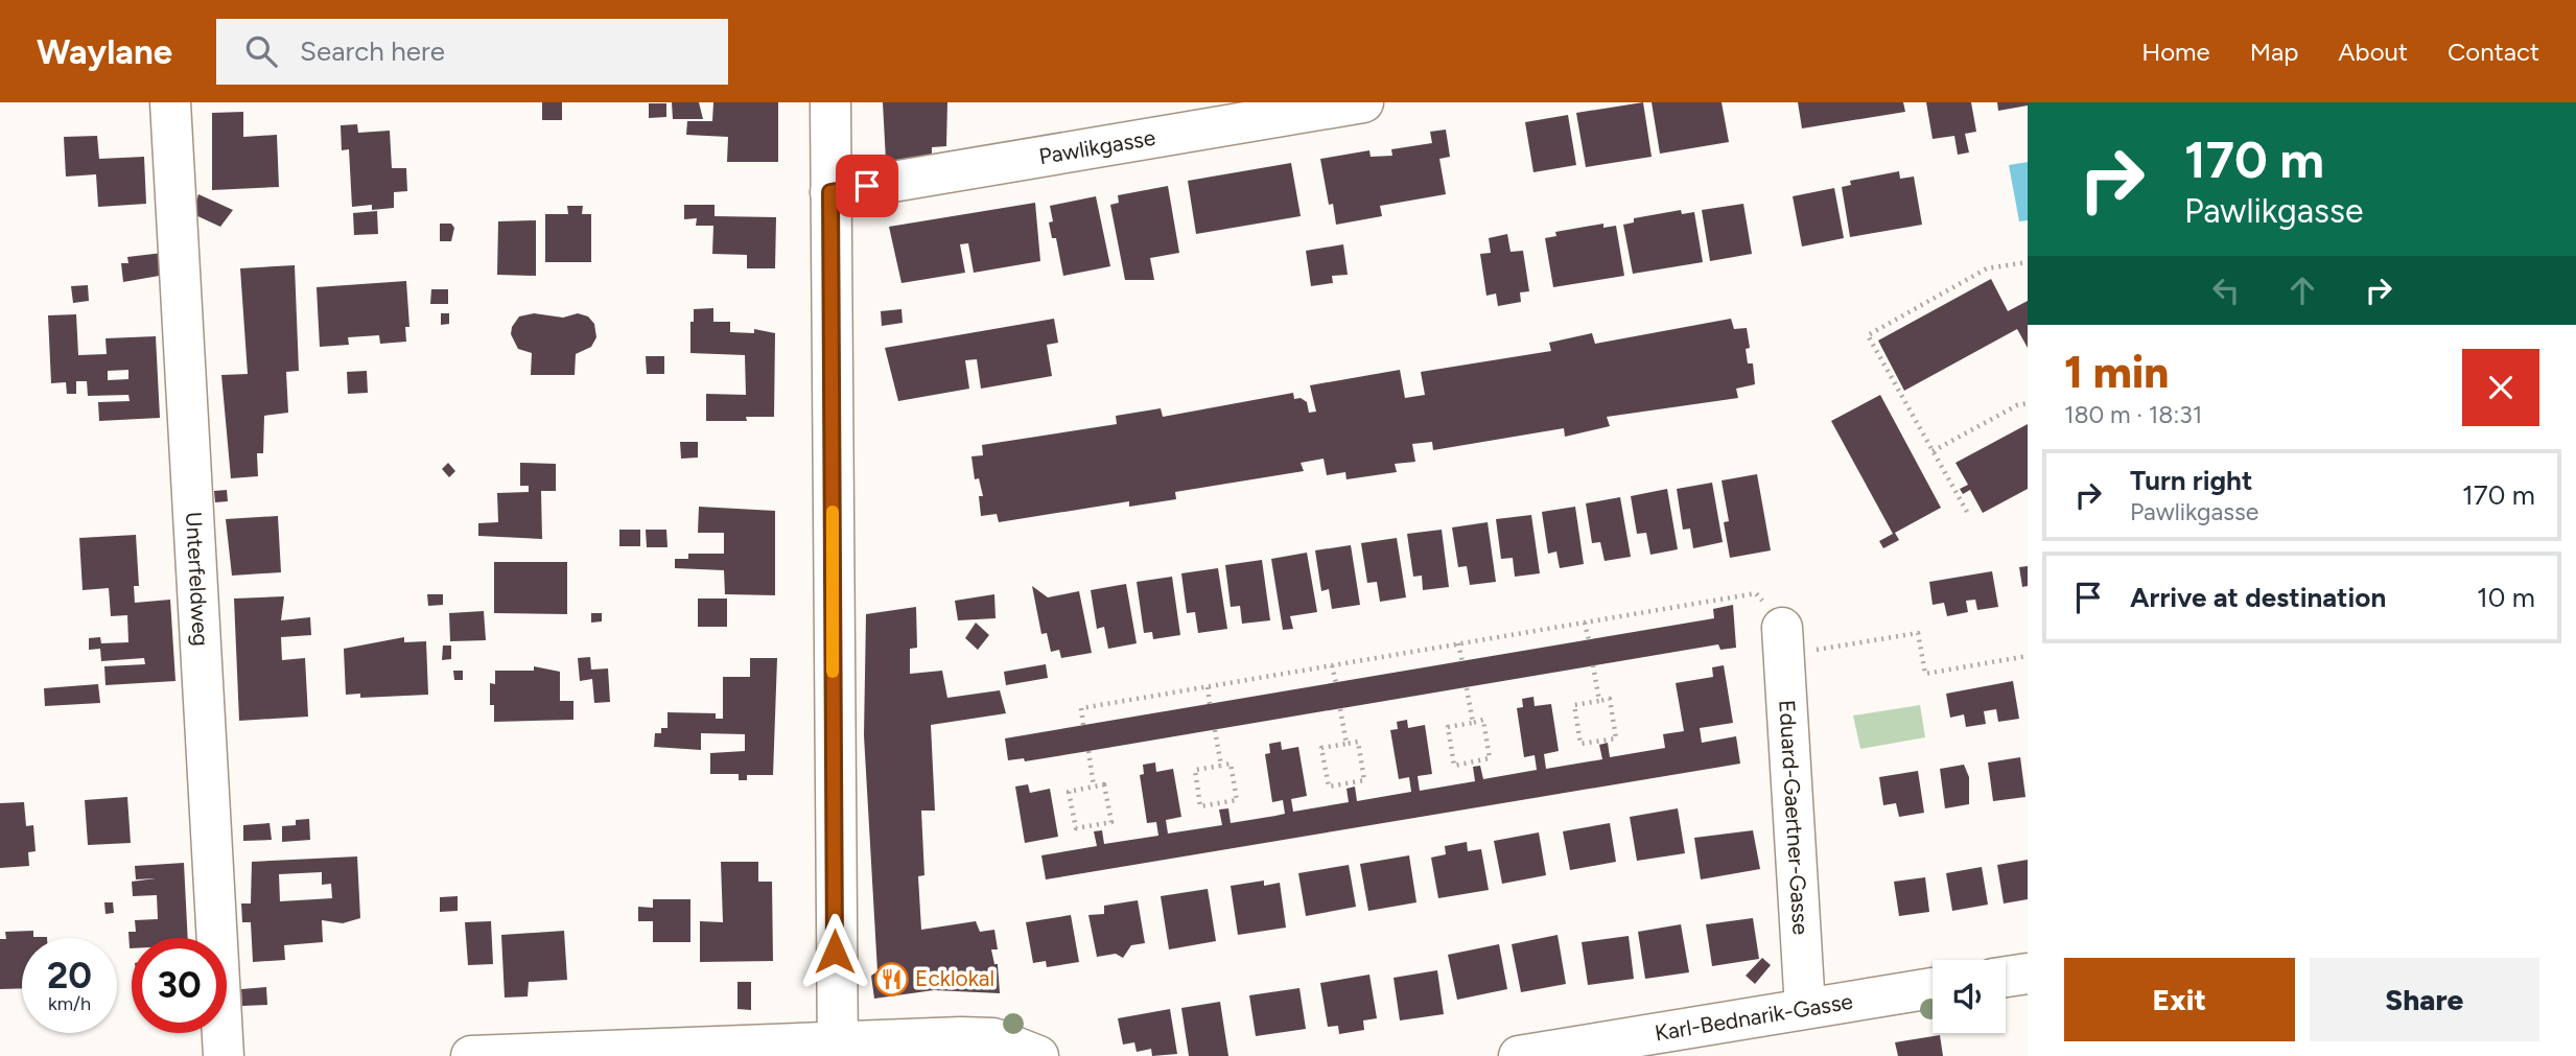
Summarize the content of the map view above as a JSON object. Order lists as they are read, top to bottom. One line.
{"streets":{"street":["Pawlikgasse","Unterfeldweg","Eduard-Gaertner-Gasse","Karl-Bednarik-Gasse"]},"crossings":[["Eduard-Gaertner-Gasse","Karl-Bednarik-Gasse"]],"places":{"restaurant":["Ecklokal"]},"page":{"header":"Waylane","search":"Search here","nav":["Home","Map","About","Contact"],"turn":["170 m","Pawlikgasse"],"heading":["1 min","180 m · 18:31"],"list":[{"name":"Turn right","note":"Pawlikgasse","value":"170 m"},{"name":"Arrive at destination","value":"10 m"}],"speed":"20 km/h","limit":"30","buttons":["Exit","Share"]}}
